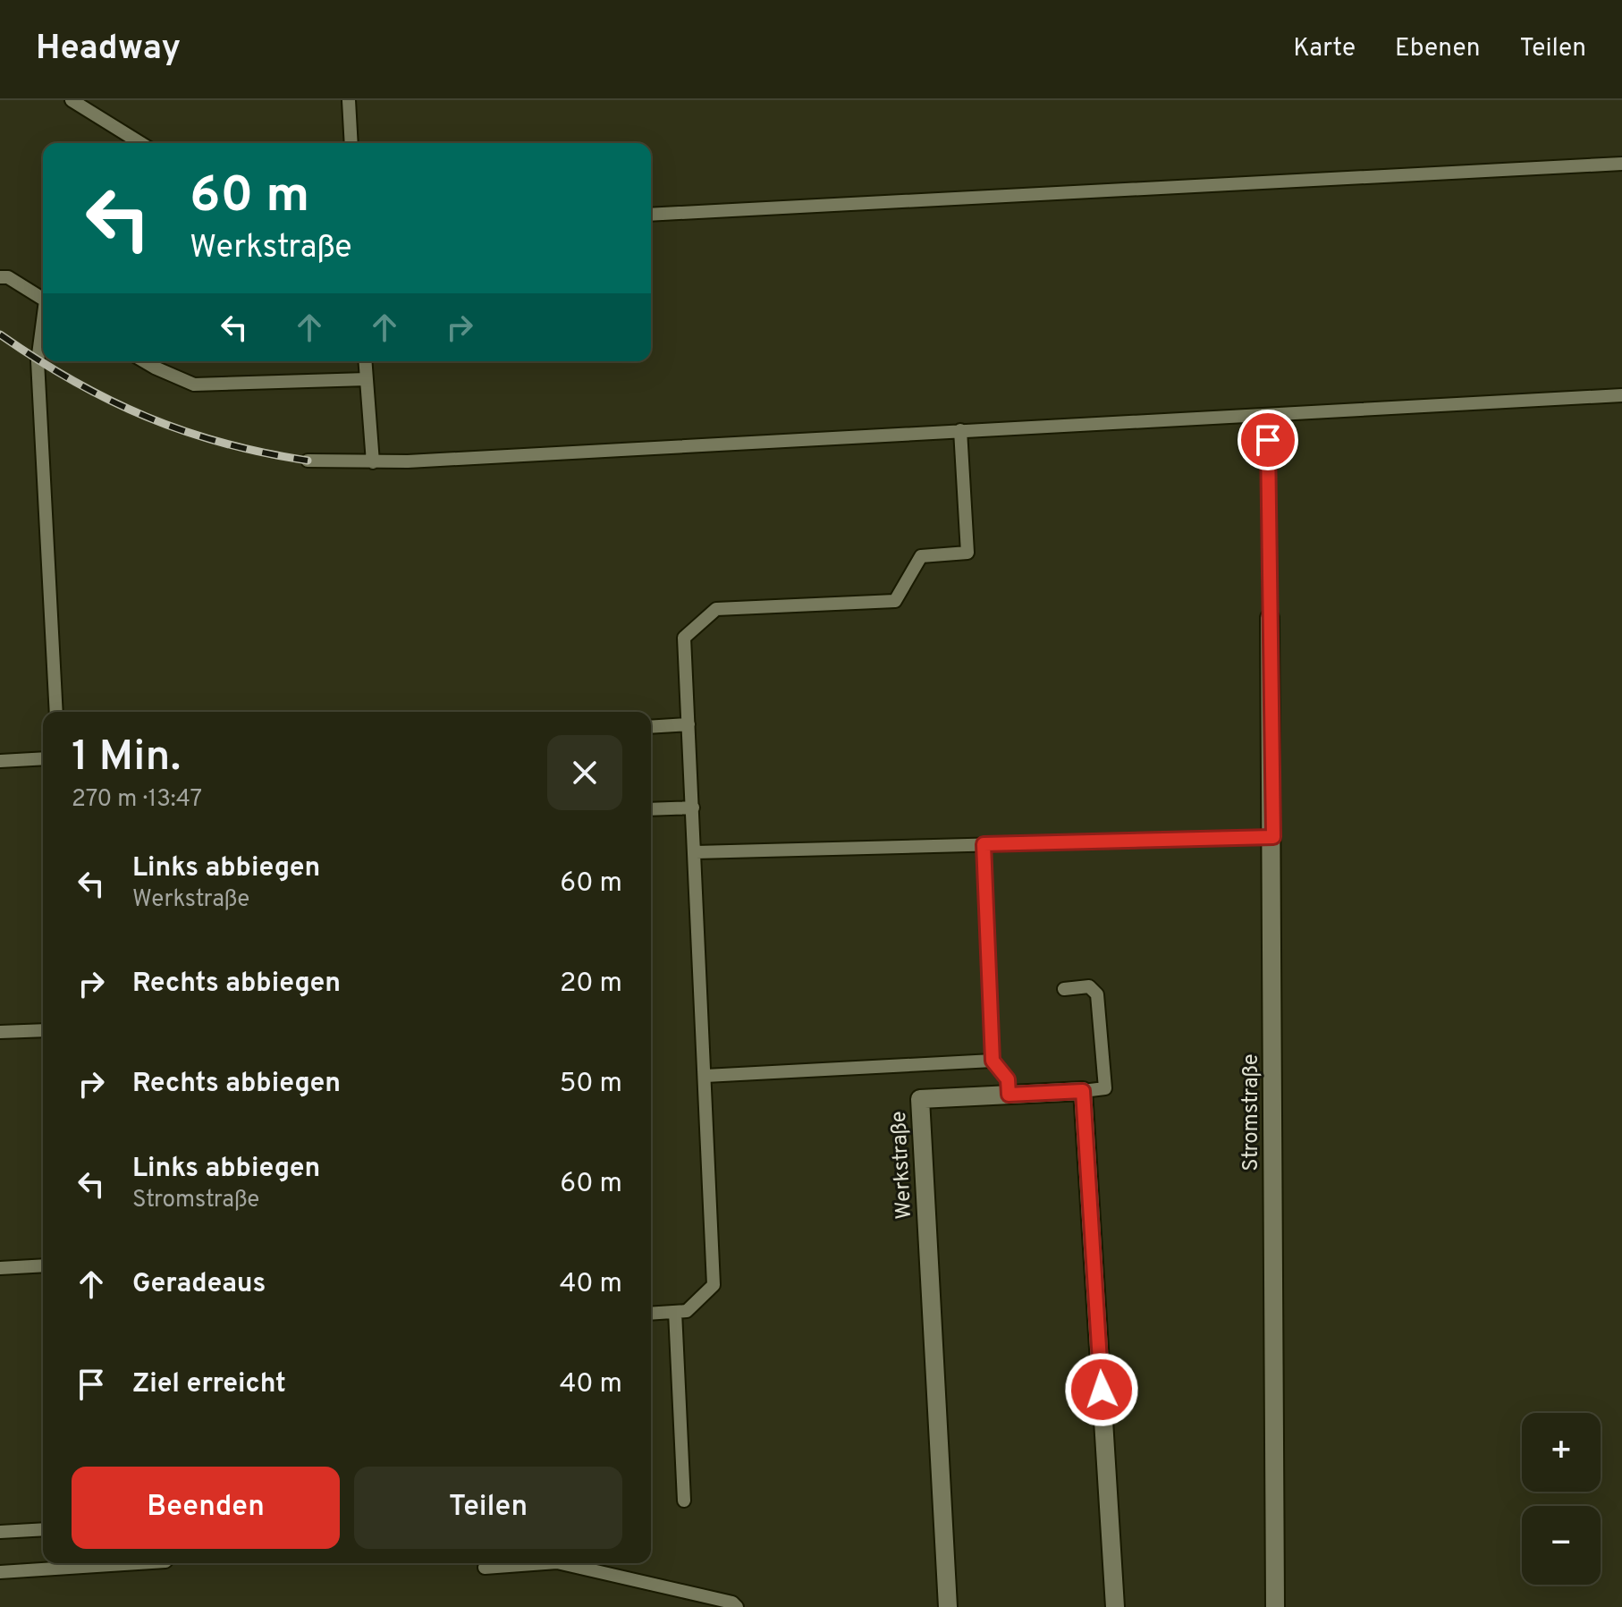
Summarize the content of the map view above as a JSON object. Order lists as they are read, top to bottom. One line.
{"streets":{"street":["Stromstraße","Werkstraße"]},"page":{"header":"Headway","nav":["Karte","Ebenen","Teilen"],"turn":["60 m","Werkstraße"],"heading":["1 Min.","270 m · 13:47"],"list":[{"name":"Links abbiegen","note":"Werkstraße","value":"60 m"},{"name":"Rechts abbiegen","value":"20 m"},{"name":"Rechts abbiegen","value":"50 m"},{"name":"Links abbiegen","note":"Stromstraße","value":"60 m"},{"name":"Geradeaus","value":"40 m"},{"name":"Ziel erreicht","value":"40 m"}],"map_buttons":["+","−"],"buttons":["Beenden","Teilen"]}}
